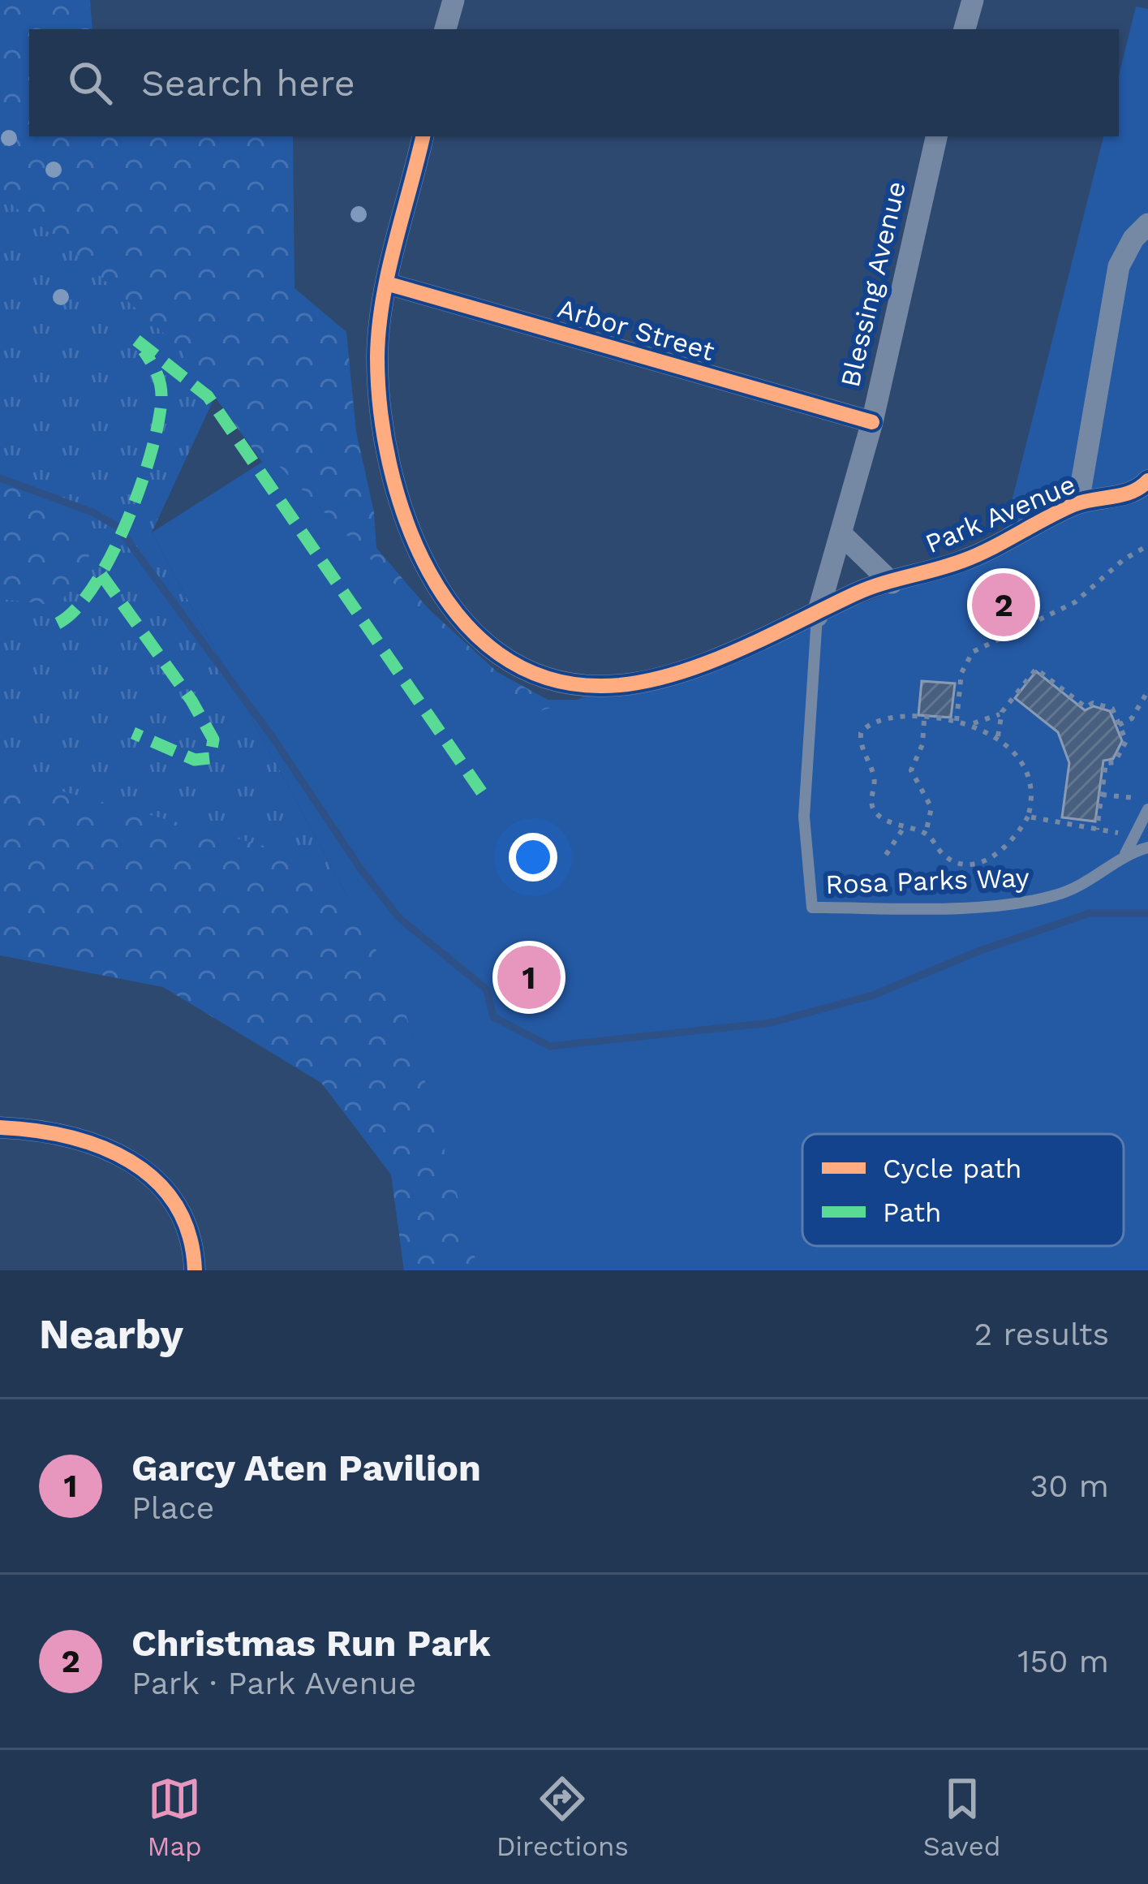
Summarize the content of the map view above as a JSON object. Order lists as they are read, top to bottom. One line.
{"streets":{"street":["Blessing Avenue","Arbor Street","Park Avenue"],"lane":["Rosa Parks Way"]},"crossings":[["Blessing Avenue","Arbor Street"],["Blessing Avenue","Park Avenue"],["Blessing Avenue","Rosa Parks Way"],["Arbor Street","Park Avenue"],["Park Avenue","Rosa Parks Way"]],"legend":["Cycle path","Path"],"page":{"search":"Search here","pins":["2","1"],"heading":["Nearby","2 results"],"list":[{"mark":"1","name":"Garcy Aten Pavilion","note":"Place","value":"30 m"},{"mark":"2","name":"Christmas Run Park","note":"Park · Park Avenue","value":"150 m"}],"nav":["Map","Directions","Saved"]}}
